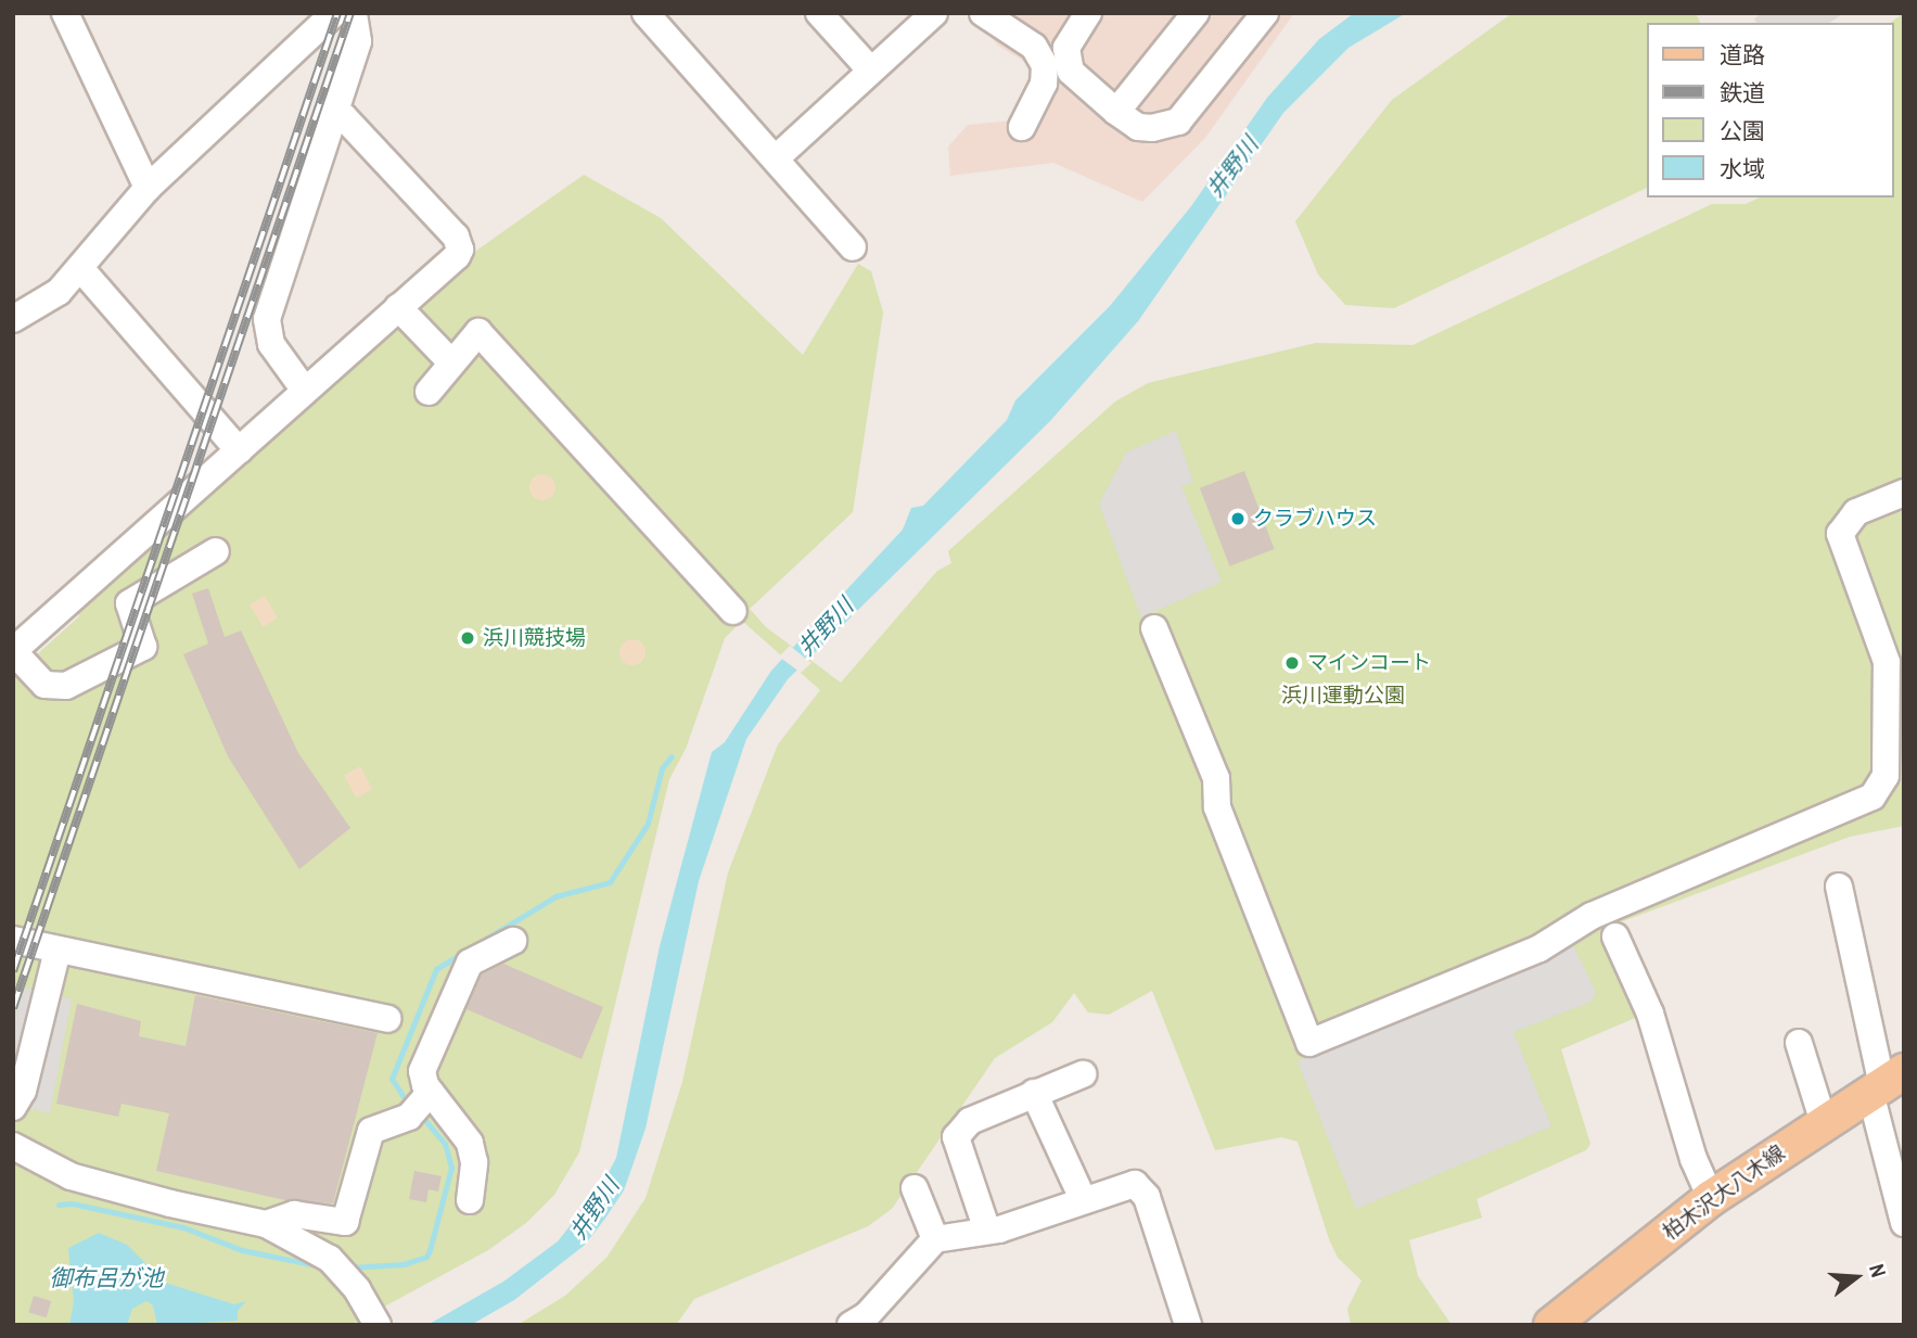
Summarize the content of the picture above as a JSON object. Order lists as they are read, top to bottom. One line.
{"streets":{"main road":["柏木沢大八木線"]},"water":["井野川","御布呂が池"],"parks":["浜川運動公園"],"places":["クラブハウス","浜川競技場","マインコート"],"legend":["道路","鉄道","公園","水域"],"north":"right"}
